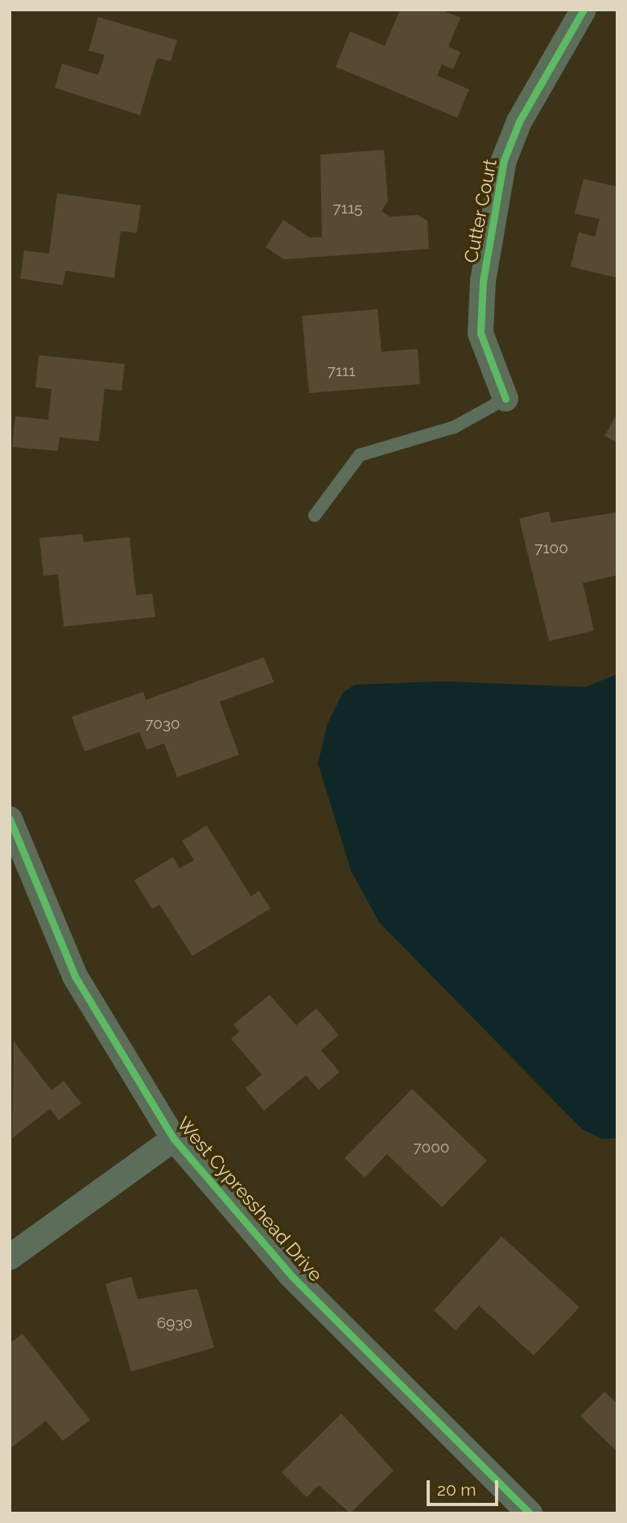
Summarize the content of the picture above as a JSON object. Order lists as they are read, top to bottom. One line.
{"streets":{"street":["Cutter Court","West Cypresshead Drive"]},"house_numbers":["7115","7111","7100","7030","7000","6930"],"scale_bar":"20 m"}
